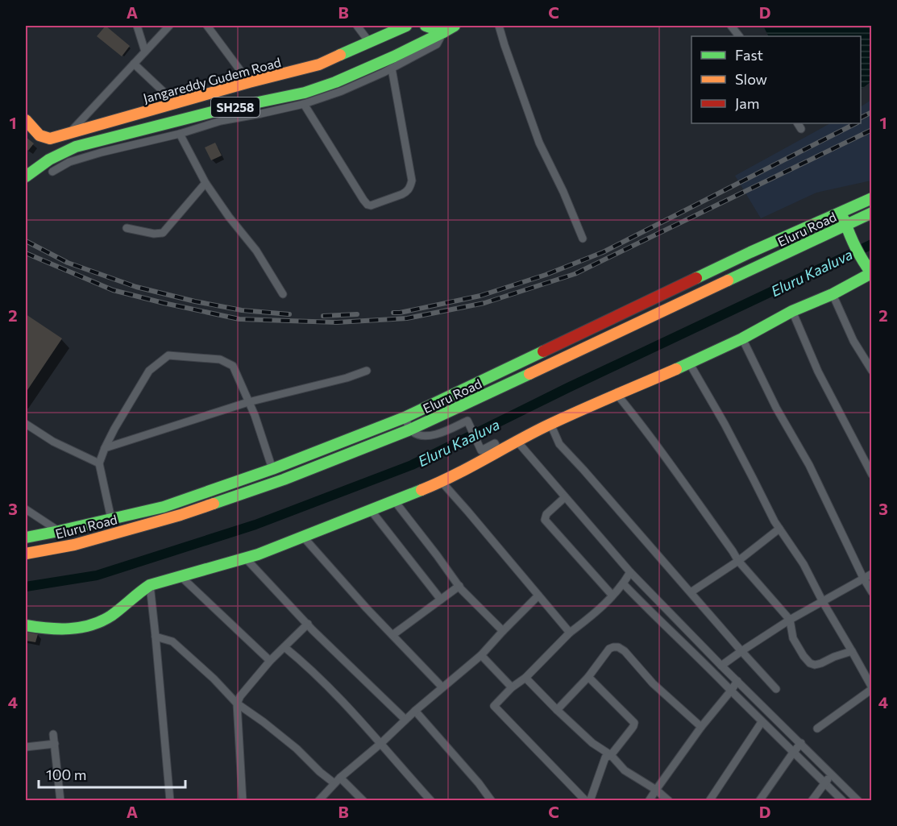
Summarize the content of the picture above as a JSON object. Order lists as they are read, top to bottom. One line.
{"streets":{"main road":["Jangareddy Gudem Road","SH258","Eluru Road"]},"water":["Eluru Kaaluva"],"legend":["Fast","Slow","Jam"],"scale_bar":"100 m","grid":{"columns":["A","B","C","D"],"rows":["1","2","3","4"]}}
